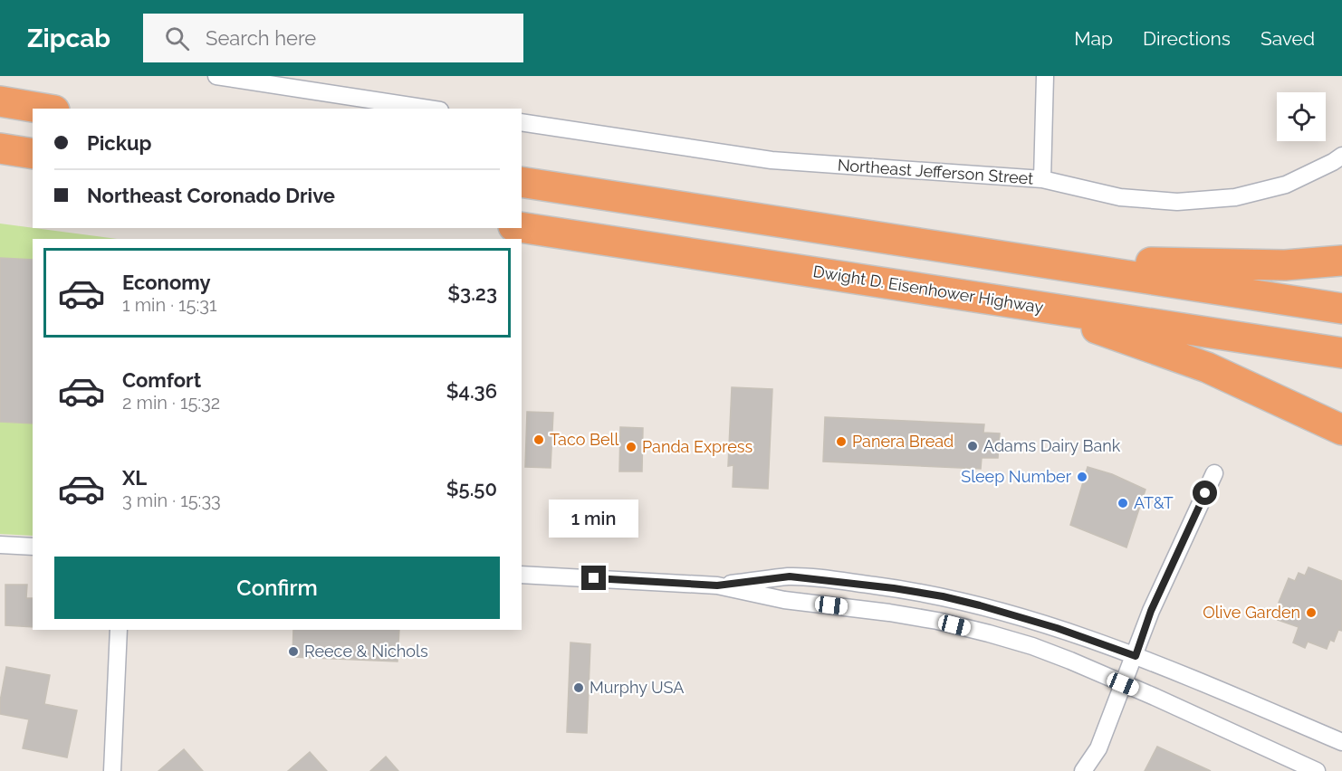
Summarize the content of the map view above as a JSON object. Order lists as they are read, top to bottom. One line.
{"streets":{"highway":["Dwight D. Eisenhower Highway"],"street":["Northeast Jefferson Street"]},"places":["Taco Bell","Panera Bread","Adams Dairy Bank","Panda Express","Sleep Number","AT&T","Olive Garden","Reece & Nichols","Murphy USA"],"page":{"header":"Zipcab","search":"Search here","nav":["Map","Directions","Saved"],"banner":["Pickup","Northeast Coronado Drive"],"list":[{"name":"Economy","note":"1 min · 15:31","value":"$3.23"},{"name":"Comfort","note":"2 min · 15:32","value":"$4.36"},{"name":"XL","note":"3 min · 15:33","value":"$5.50"}],"bubble":"1 min","buttons":"Confirm"}}
